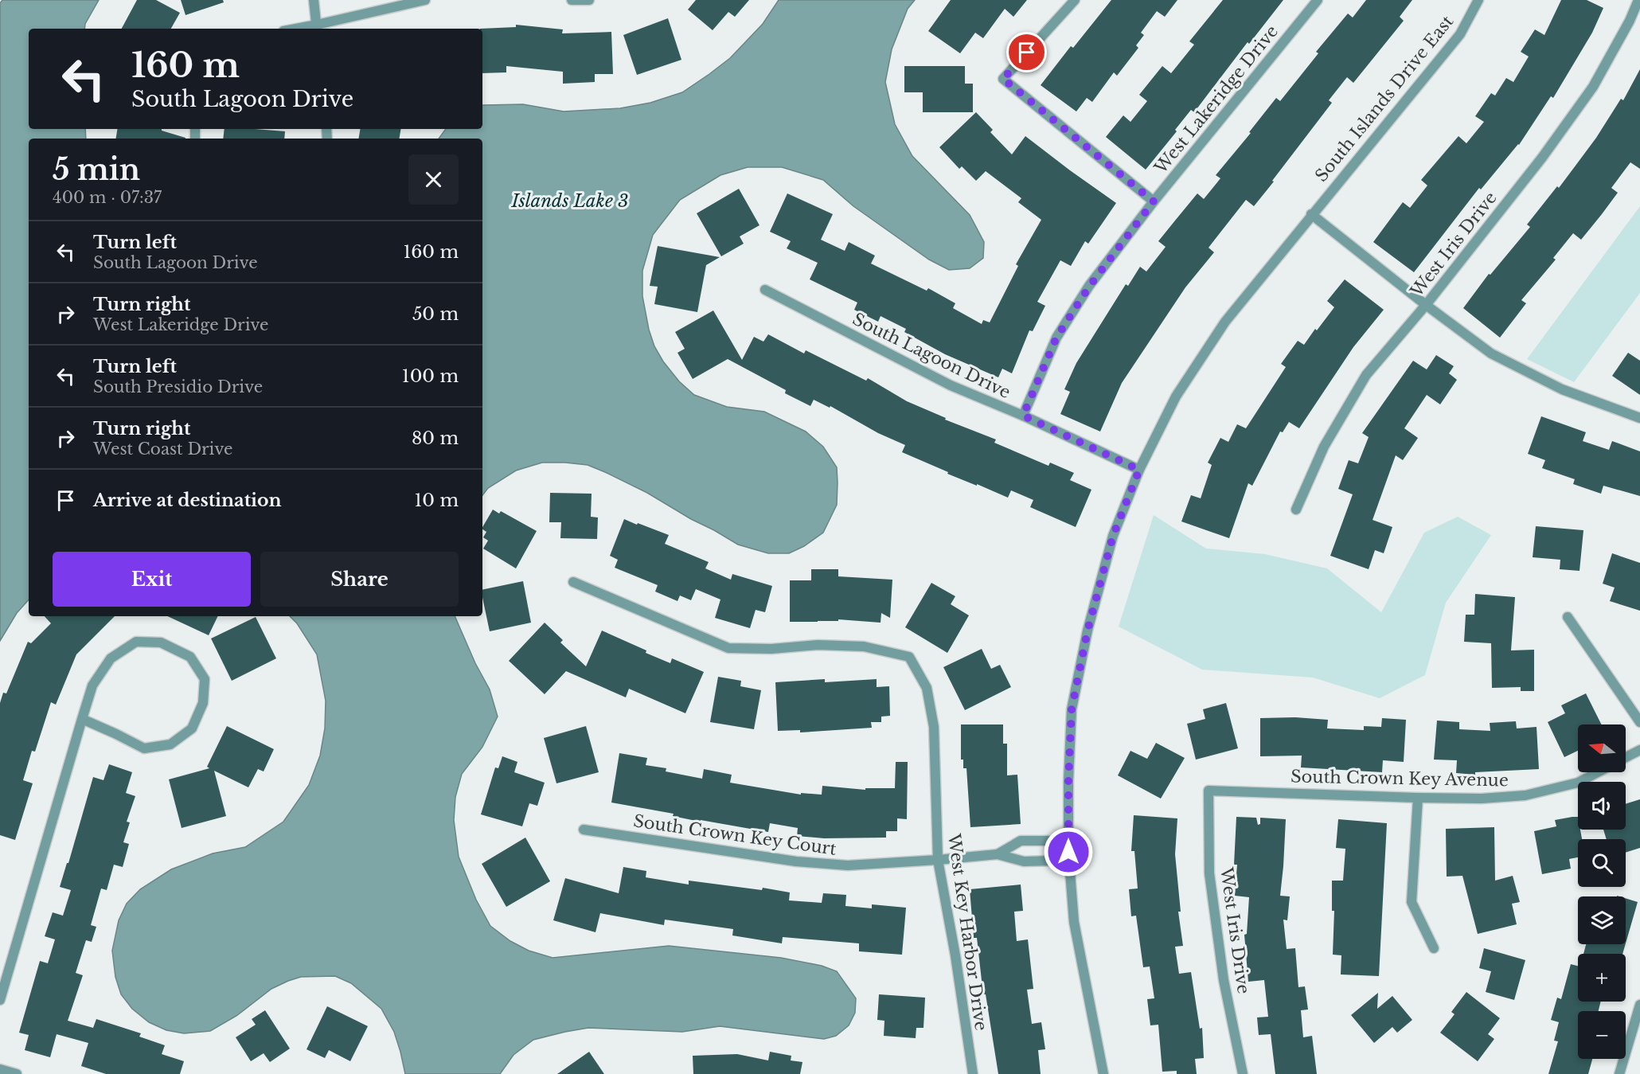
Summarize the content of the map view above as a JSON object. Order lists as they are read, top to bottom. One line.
{"streets":{"street":["South Islands Drive East","West Lakeridge Drive","West Iris Drive","South Lagoon Drive","South Crown Key Avenue","South Crown Key Court","West Key Harbor Drive"]},"crossings":[["South Islands Drive East","South Lagoon Drive"],["South Islands Drive East","South Crown Key Court"],["West Lakeridge Drive","South Lagoon Drive"],["West Iris Drive","South Crown Key Avenue"],["South Crown Key Court","West Key Harbor Drive"]],"water":["Islands Lake 3"],"north":"left","page":{"turn":["160 m","South Lagoon Drive"],"heading":["5 min","400 m · 07:37"],"list":[{"name":"Turn left","note":"South Lagoon Drive","value":"160 m"},{"name":"Turn right","note":"West Lakeridge Drive","value":"50 m"},{"name":"Turn left","note":"South Presidio Drive","value":"100 m"},{"name":"Turn right","note":"West Coast Drive","value":"80 m"},{"name":"Arrive at destination","value":"10 m"}],"buttons":["Exit","Share"],"map_buttons":["+","−"]}}
